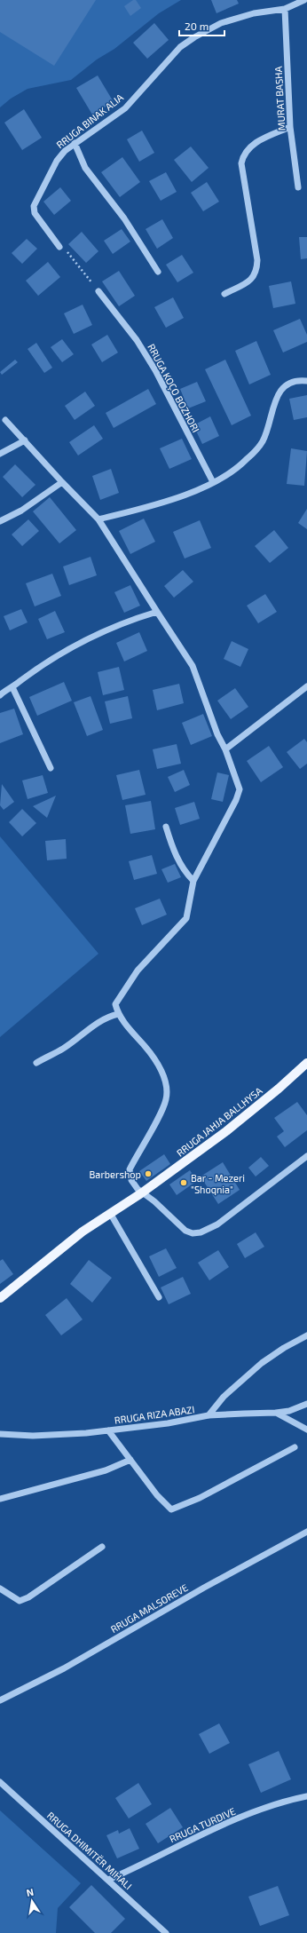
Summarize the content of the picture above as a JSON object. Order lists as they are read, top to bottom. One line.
{"streets":{"main road":["RRUGA JAHJA BALLHYSA"],"street":["MURAT BASHA","RRUGA BINAK ALIA","RRUGA KOÇO BOZHORI","RRUGA RIZA ABAZI","RRUGA MALSOREVE","RRUGA TURDIVE","RRUGA DHIMITËR MIHALI"]},"crossings":[["MURAT BASHA","RRUGA BINAK ALIA"],["RRUGA TURDIVE","RRUGA DHIMITËR MIHALI"]],"places":["Barbershop","Bar - Mezeri \"Shoqnia\""],"scale_bar":"20 m","north":"top"}
